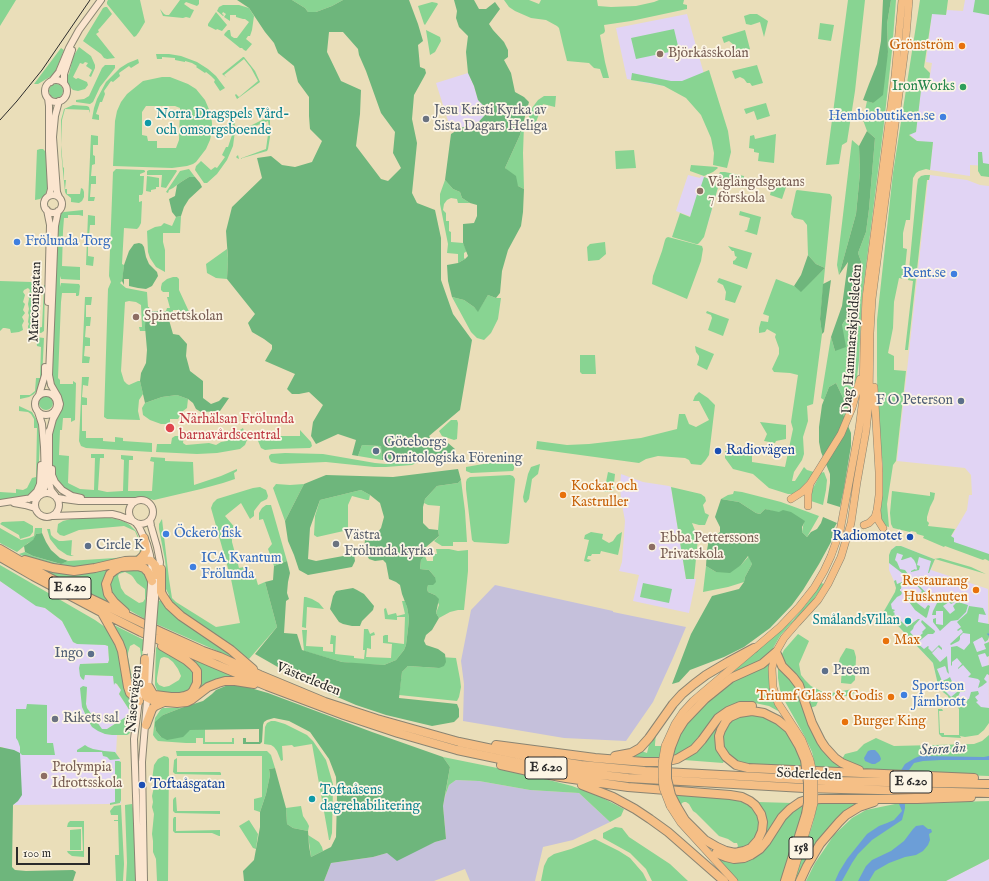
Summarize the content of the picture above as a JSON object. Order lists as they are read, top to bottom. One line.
{"streets":{"highway":["E 6.20","Västerleden","Söderleden"],"main road":["Dag Hammarskjöldsleden","158"],"street":["Marconigatan","Näsetvägen"]},"crossings":[["Västerleden","Söderleden"]],"water":["Stora ån"],"places":["Grönström","Björkåsskolan","IronWorks","Hembiobutiken.se","Jesu Kristi Kyrka av Sista Dagars Heliga","Norra Dragspels Vård- och omsorgsboende","Våglängdsgatans 7 förskola","Frölunda Torg","Rent.se","Spinettskolan","F O Peterson","Närhälsan Frölunda barnavårdscentral","Göteborgs Ornitologiska Förening","Radiovägen","Kockar och Kastruller","Öckerö fisk","Radiomotet","Västra Frölunda kyrka","Circle K","Ebba Petterssons Privatskola","ICA Kvantum Frölunda","Restaurang Husknuten","SmålandsVillan","Max","Ingo","Preem","Sportson Järnbrott","Triumf Glass & Godis","Rikets sal","Burger King","Prolympia Idrottsskola","Toftaåsgatan","Toftaåsens dagrehabilitering"],"scale_bar":"100 m"}
